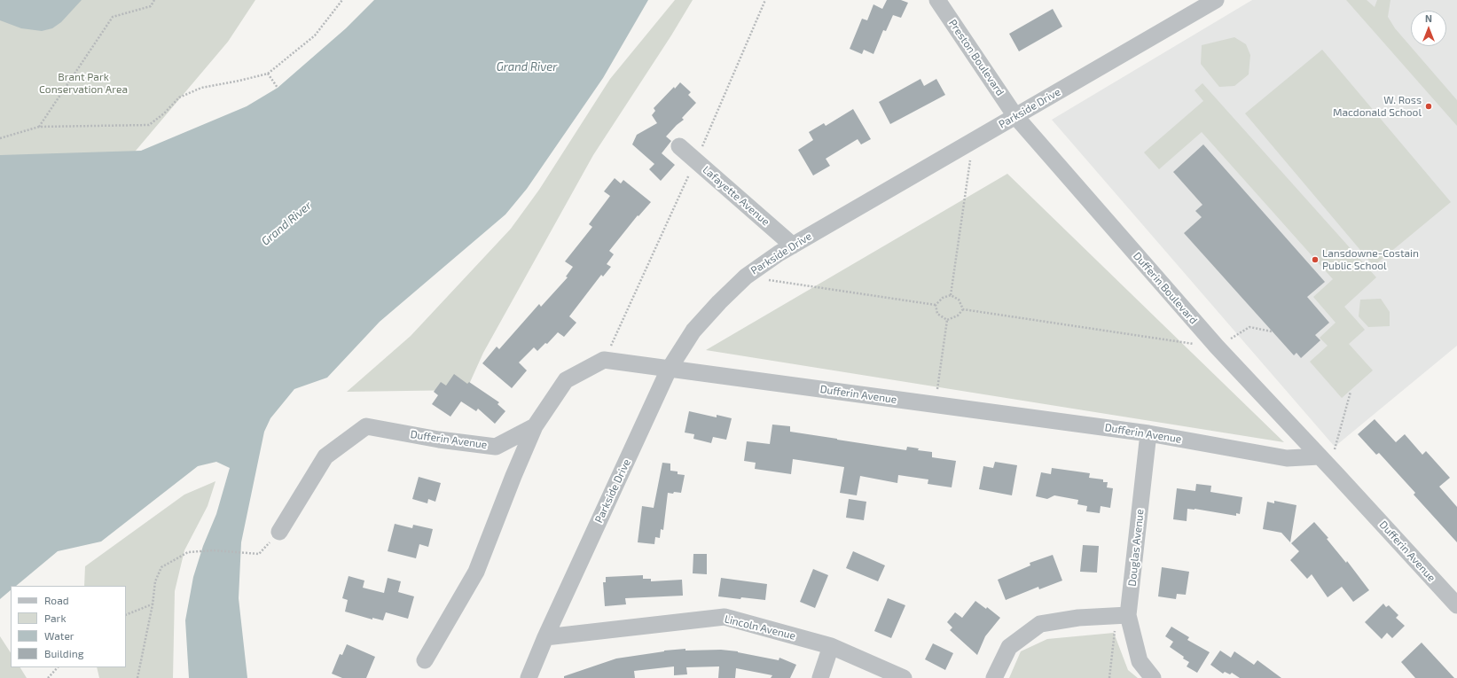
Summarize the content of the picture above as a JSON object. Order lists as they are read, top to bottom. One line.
{"streets":{"street":["Preston Boulevard","Parkside Drive","Lafayette Avenue","Dufferin Boulevard","Dufferin Avenue","Douglas Avenue","Lincoln Avenue"]},"crossings":[["Preston Boulevard","Parkside Drive"],["Preston Boulevard","Dufferin Boulevard"],["Parkside Drive","Lafayette Avenue"],["Parkside Drive","Dufferin Boulevard"],["Parkside Drive","Dufferin Avenue"],["Parkside Drive","Lincoln Avenue"],["Dufferin Boulevard","Dufferin Avenue"],["Dufferin Avenue","Douglas Avenue"]],"water":["Grand River"],"parks":["Brant Park Conservation Area"],"places":["W. Ross Macdonald School","Lansdowne-Costain Public School"],"legend":["Road","Park","Water","Building"],"north":"top"}
